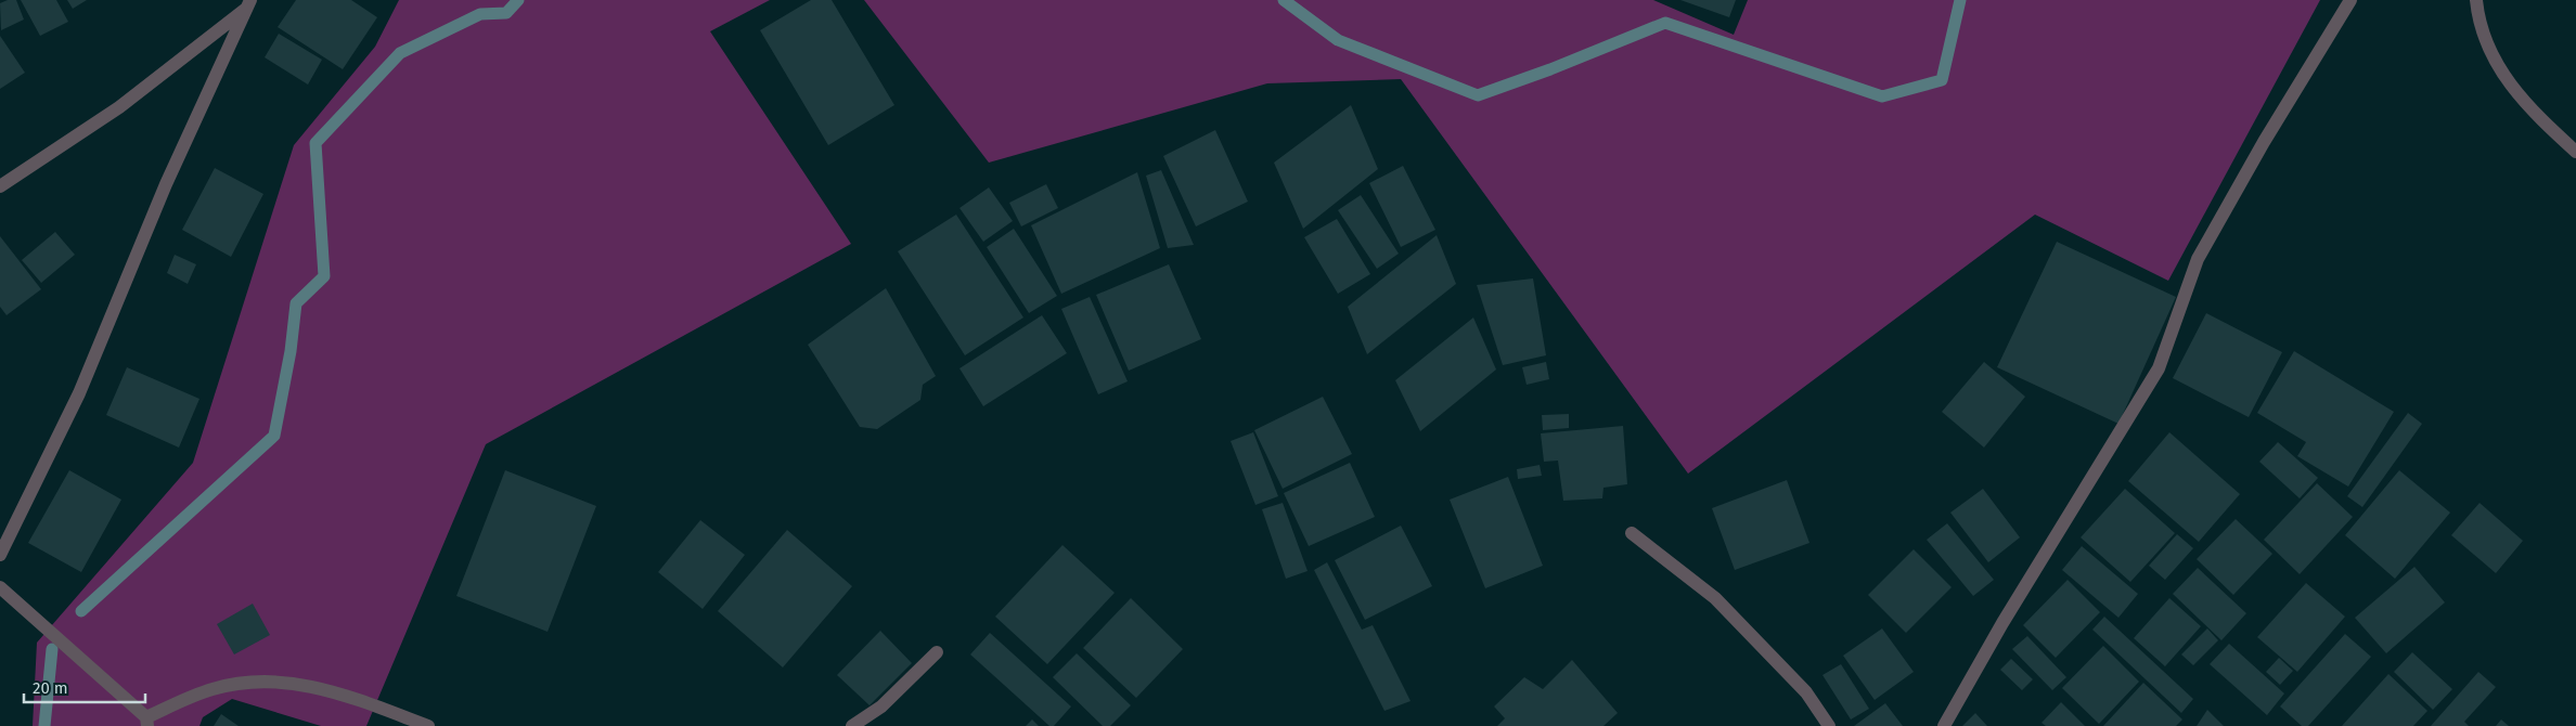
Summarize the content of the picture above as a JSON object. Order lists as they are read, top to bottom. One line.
{"scale_bar":"20 m"}
